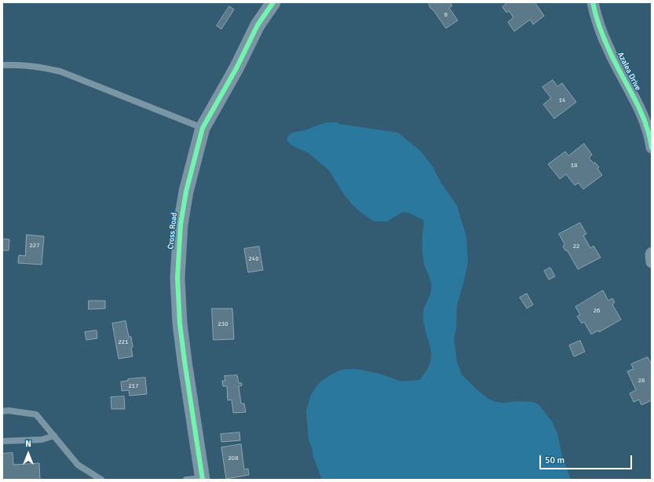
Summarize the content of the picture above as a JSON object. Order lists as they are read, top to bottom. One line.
{"streets":{"street":["Azalea Drive","Cross Road"]},"house_numbers":["6","14","18","227","22","240","26","230","221","28","217","208"],"scale_bar":"50 m","north":"top"}
